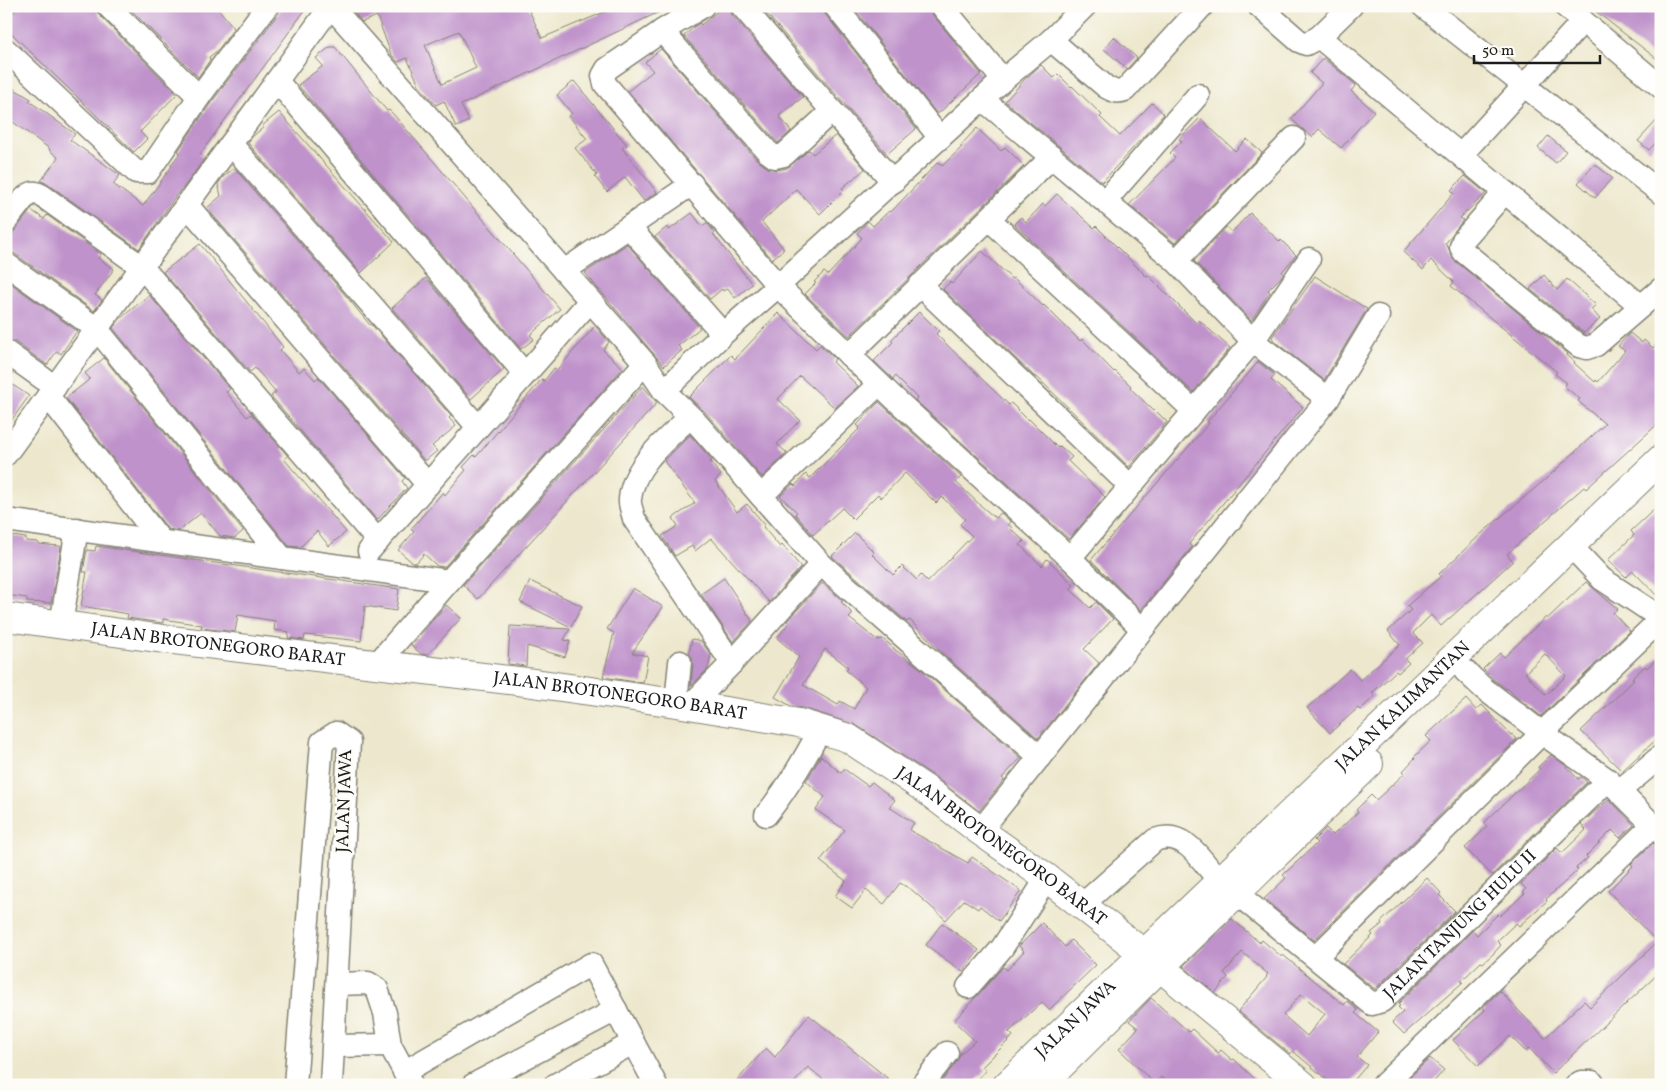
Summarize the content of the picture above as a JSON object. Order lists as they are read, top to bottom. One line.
{"streets":{"main road":["JALAN BROTONEGORO BARAT","JALAN KALIMANTAN","JALAN JAWA"],"street":["JALAN TANJUNG HULU II"]},"crossings":[["JALAN BROTONEGORO BARAT","JALAN KALIMANTAN"],["JALAN BROTONEGORO BARAT","JALAN JAWA"],["JALAN BROTONEGORO BARAT","JALAN TANJUNG HULU II"],["JALAN KALIMANTAN","JALAN JAWA"],["JALAN KALIMANTAN","JALAN TANJUNG HULU II"]],"scale_bar":"50 m"}
